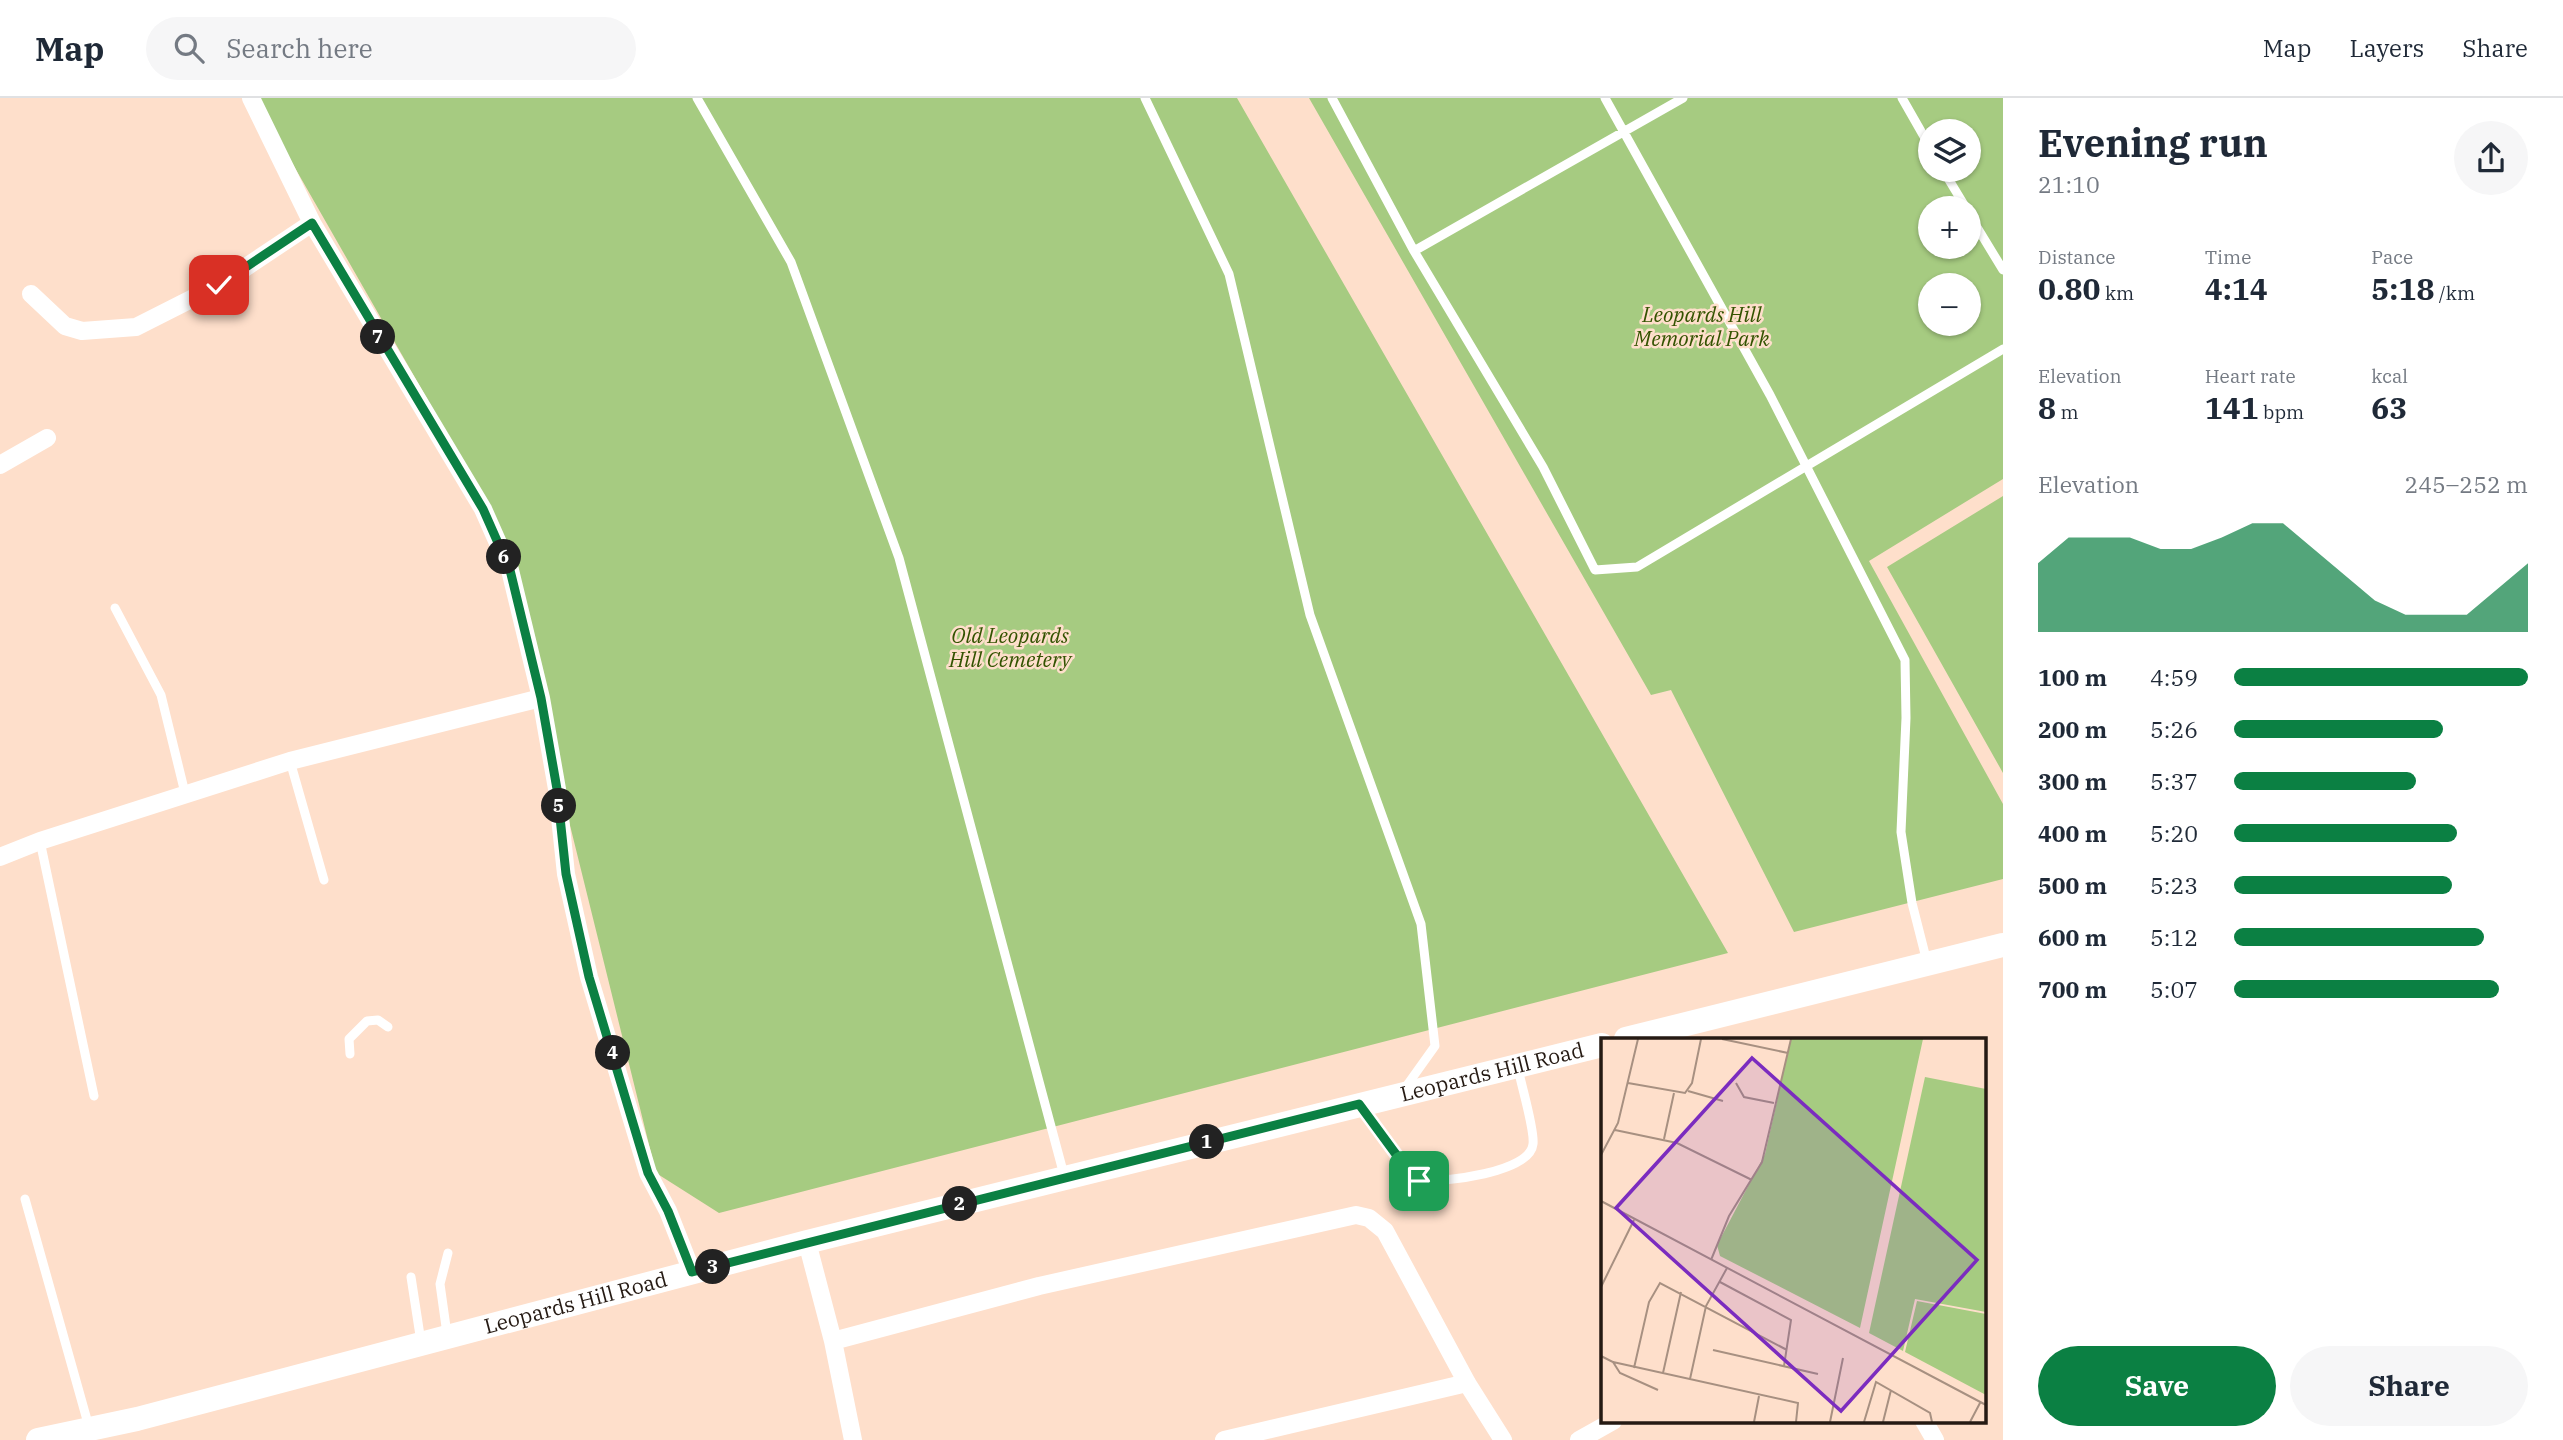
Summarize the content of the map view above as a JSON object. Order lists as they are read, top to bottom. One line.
{"streets":{"main road":["Leopards Hill Road"]},"parks":["Leopards Hill Memorial Park","Old Leopards Hill Cemetery"],"page":{"header":"Map","search":"Search here","nav":["Map","Layers","Share"],"heading":["Evening run","21:10"],"map_buttons":["+","−"],"stats":[["Distance","0.80 km"],["Time","4:14"],["Pace","5:18 /km"],["Elevation","8 m"],["Heart rate","141 bpm"],["kcal","63"]],"pins":["7","6","5","4","1","2","3"],"chart":["Elevation","245–252 m"],"list":[{"name":"100 m","note":"4:59"},{"name":"200 m","note":"5:26"},{"name":"300 m","note":"5:37"},{"name":"400 m","note":"5:20"},{"name":"500 m","note":"5:23"},{"name":"600 m","note":"5:12"},{"name":"700 m","note":"5:07"}],"buttons":["Save","Share"]}}
